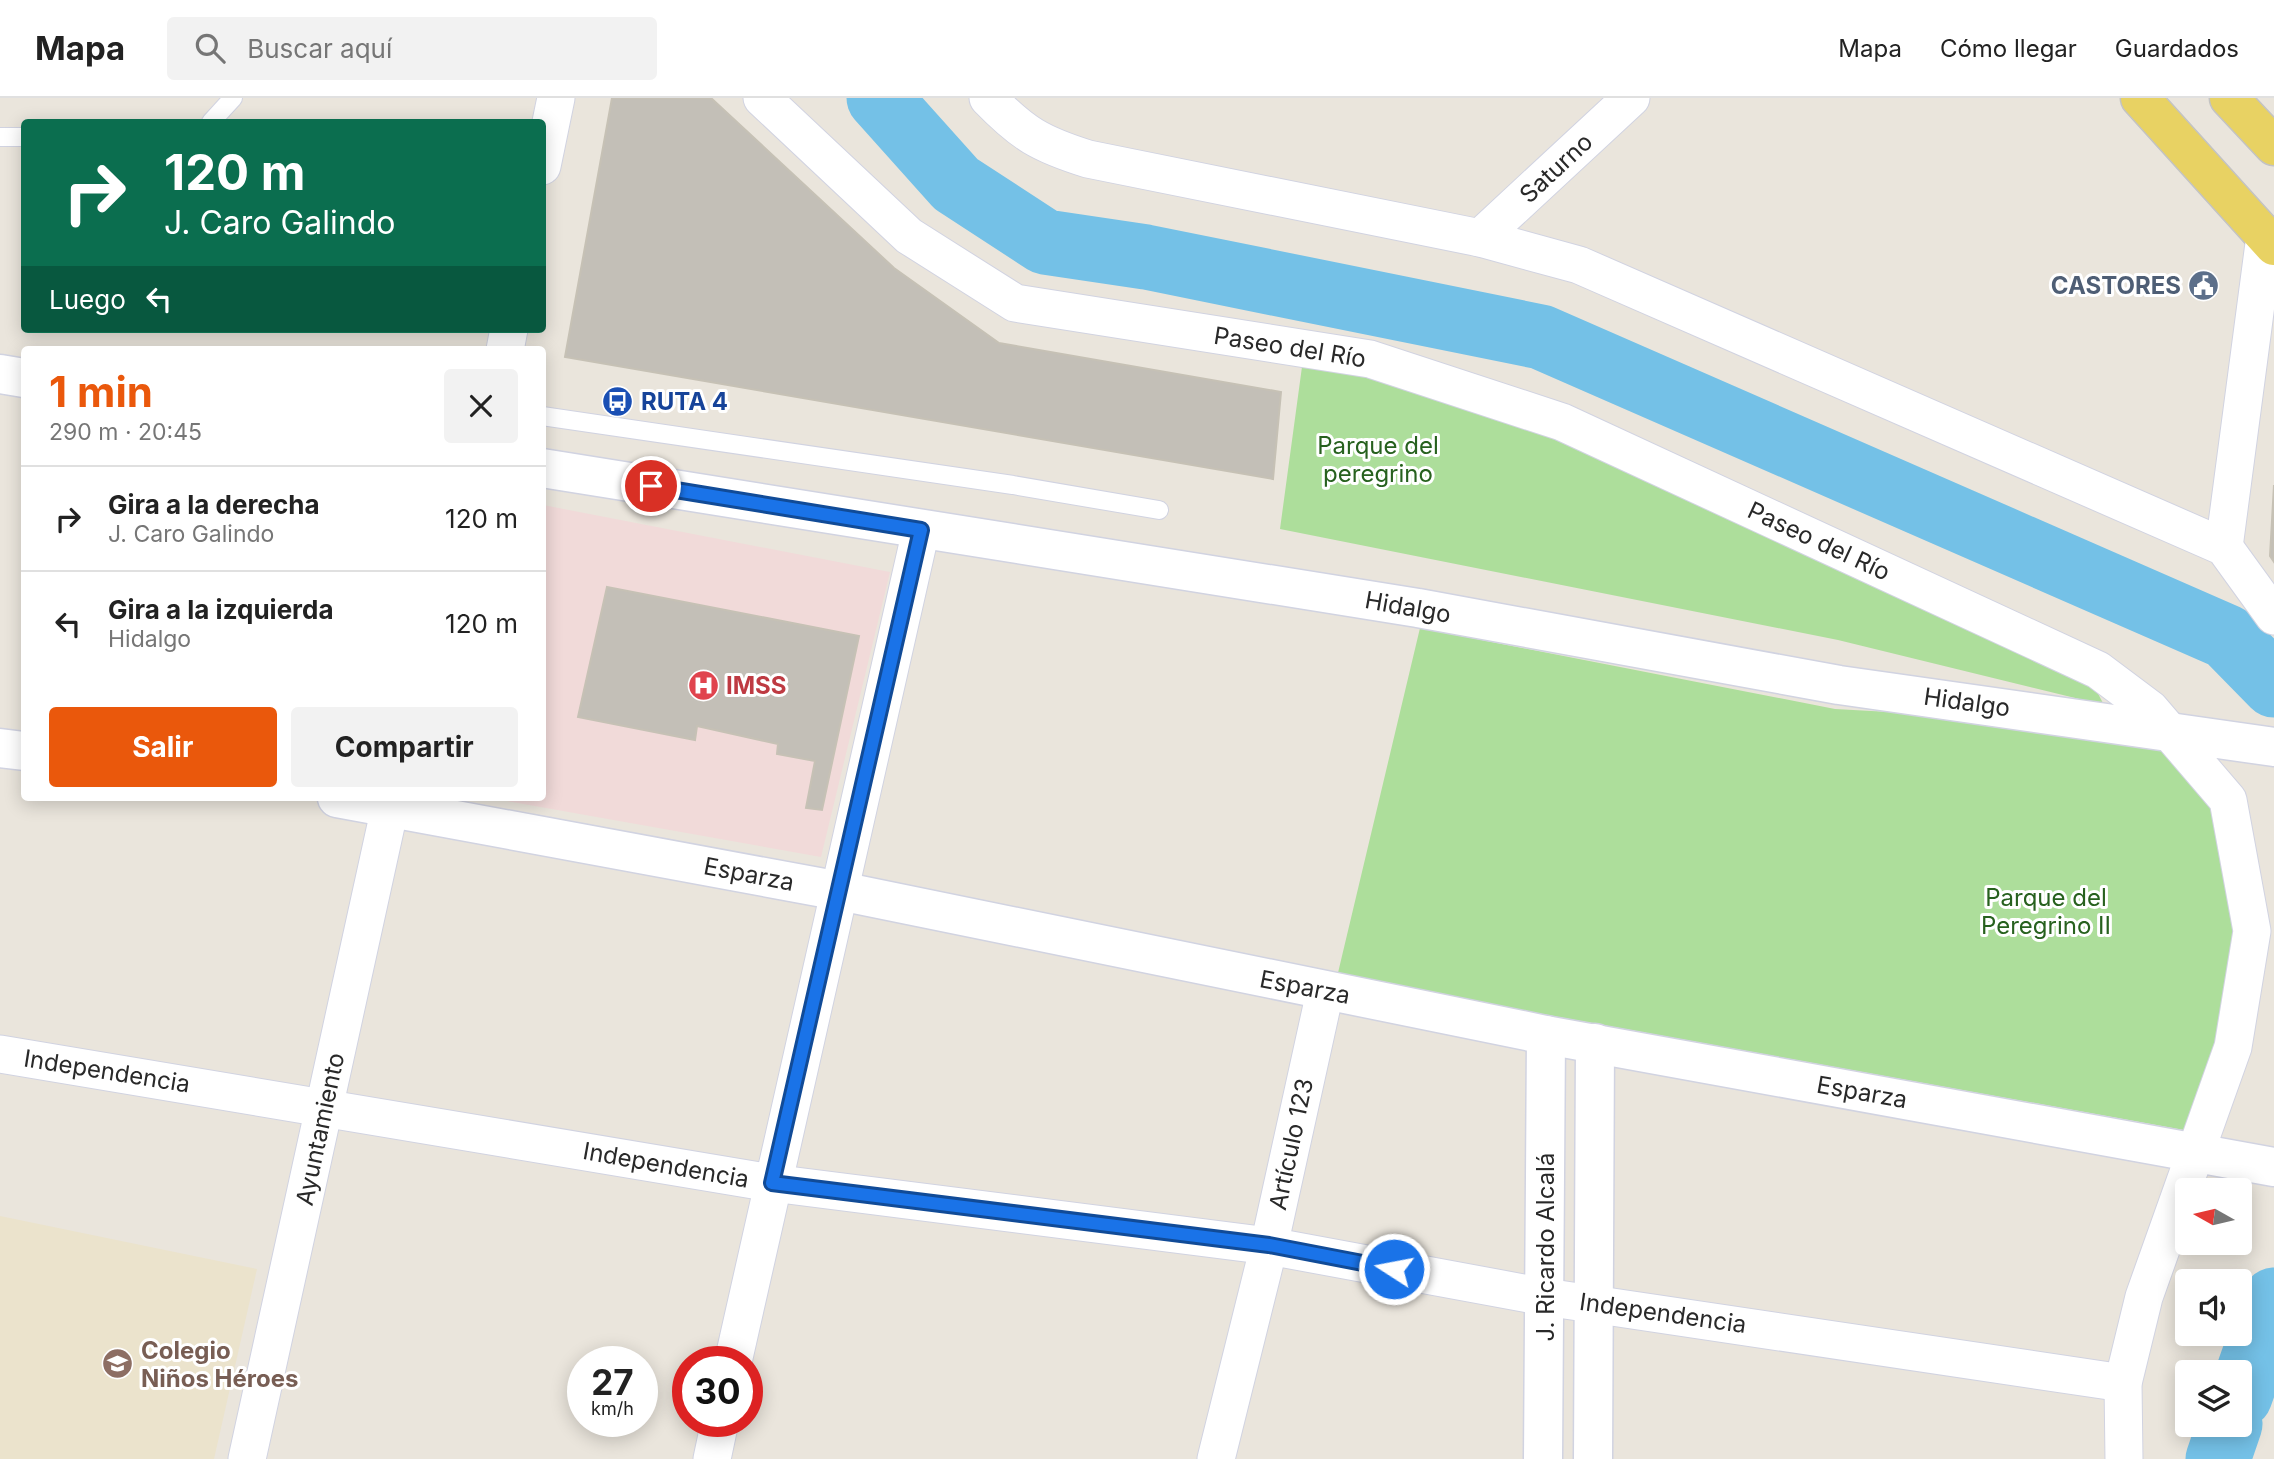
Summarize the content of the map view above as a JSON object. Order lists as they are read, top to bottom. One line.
{"streets":{"street":["Saturno","Paseo del Río","Hidalgo","Esparza","Independencia","Ayuntamiento","Artículo 123","J. Ricardo Alcalá"]},"crossings":[["Paseo del Río","Hidalgo"],["Paseo del Río","Esparza"],["Paseo del Río","Independencia"],["Esparza","Ayuntamiento"],["Esparza","Artículo 123"],["Esparza","J. Ricardo Alcalá"],["Independencia","Ayuntamiento"],["Independencia","Artículo 123"],["Independencia","J. Ricardo Alcalá"]],"parks":["Parque del peregrino","Parque del Peregrino II"],"places":{"public building":["CASTORES"],"bus stop":["RUTA 4"],"hospital":["IMSS"],"school or university":["Colegio Niños Héroes"]},"north":"left","page":{"header":"Mapa","search":"Buscar aquí","nav":["Mapa","Cómo llegar","Guardados"],"turn":["120 m","J. Caro Galindo"],"then":"Luego","heading":["1 min","290 m · 20:45"],"list":[{"name":"Gira a la derecha","note":"J. Caro Galindo","value":"120 m"},{"name":"Gira a la izquierda","note":"Hidalgo","value":"120 m"}],"buttons":["Salir","Compartir"],"speed":"27 km/h","limit":"30"}}
